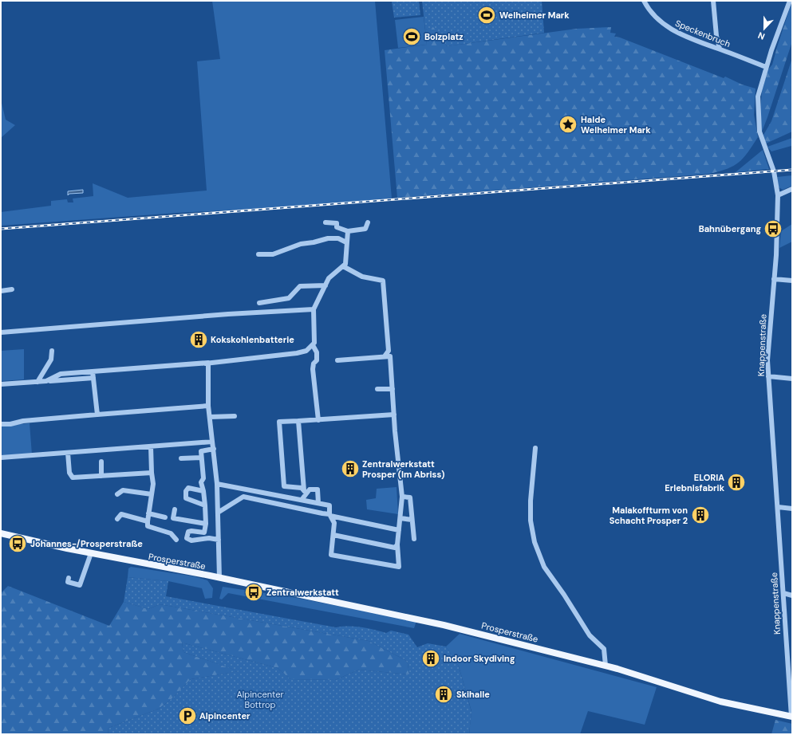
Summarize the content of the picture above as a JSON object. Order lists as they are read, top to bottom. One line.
{"streets":{"main road":["Prosperstraße"],"street":["Speckenbruch","Knappenstraße"]},"crossings":[["Speckenbruch","Knappenstraße"],["Knappenstraße","Prosperstraße"]],"parks":["Alpincenter Bottrop"],"places":{"sports":["Welheimer Mark","Bolzplatz"],"place":["Halde Welheimer Mark"],"bus stop":["Bahnübergang","Johannes-/Prosperstraße","Zentralwerkstatt"],"building":["Kokskohlenbatterie","Zentralwerkstatt Prosper (Im Abriss)","ELORIA Erlebnisfabrik","Malakoffturm von Schacht Prosper 2","Indoor Skydiving","Skihalle"],"parking":["Alpincenter"]},"north":"bottom"}
